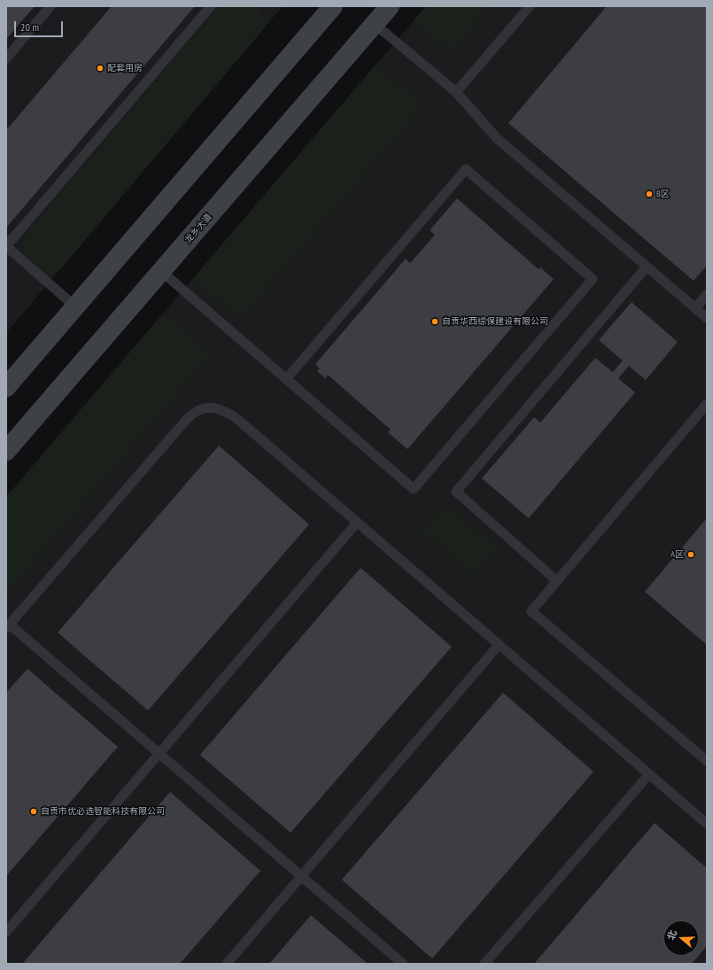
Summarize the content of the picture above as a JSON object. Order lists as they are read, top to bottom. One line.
{"streets":{"main road":["龙乡大道"]},"places":["配套用房","B区","自贡华西综保建设有限公司","A区","自贡市优必选智能科技有限公司"],"scale_bar":"20 m","north":"left"}
